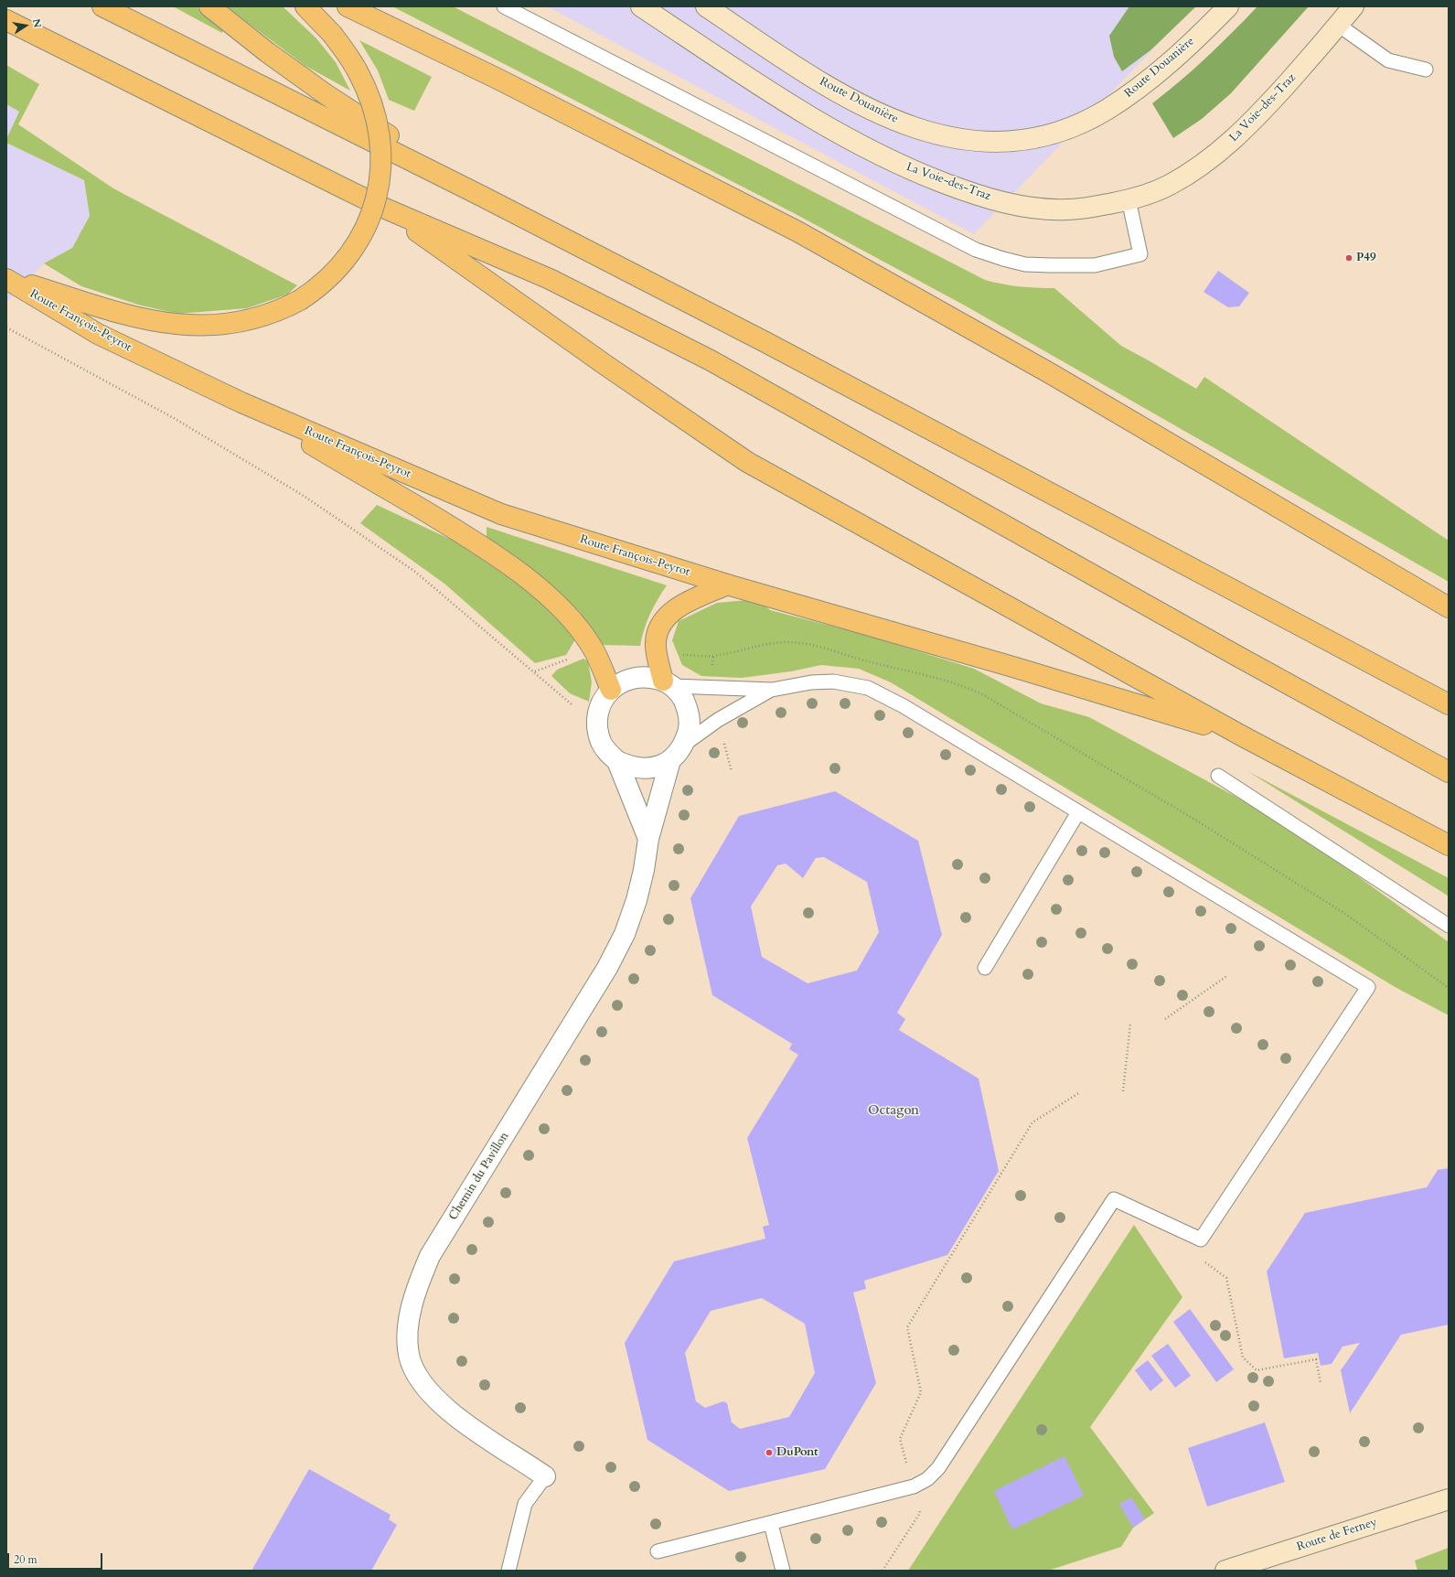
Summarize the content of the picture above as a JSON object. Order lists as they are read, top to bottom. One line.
{"streets":{"main road":["Route Douanière","La Voie-des-Traz","Route François-Peyrot","Route de Ferney"],"street":["Chemin du Pavillon"]},"districts":["Octagon"],"places":["P49","DuPont"],"scale_bar":"20 m","north":"right"}
